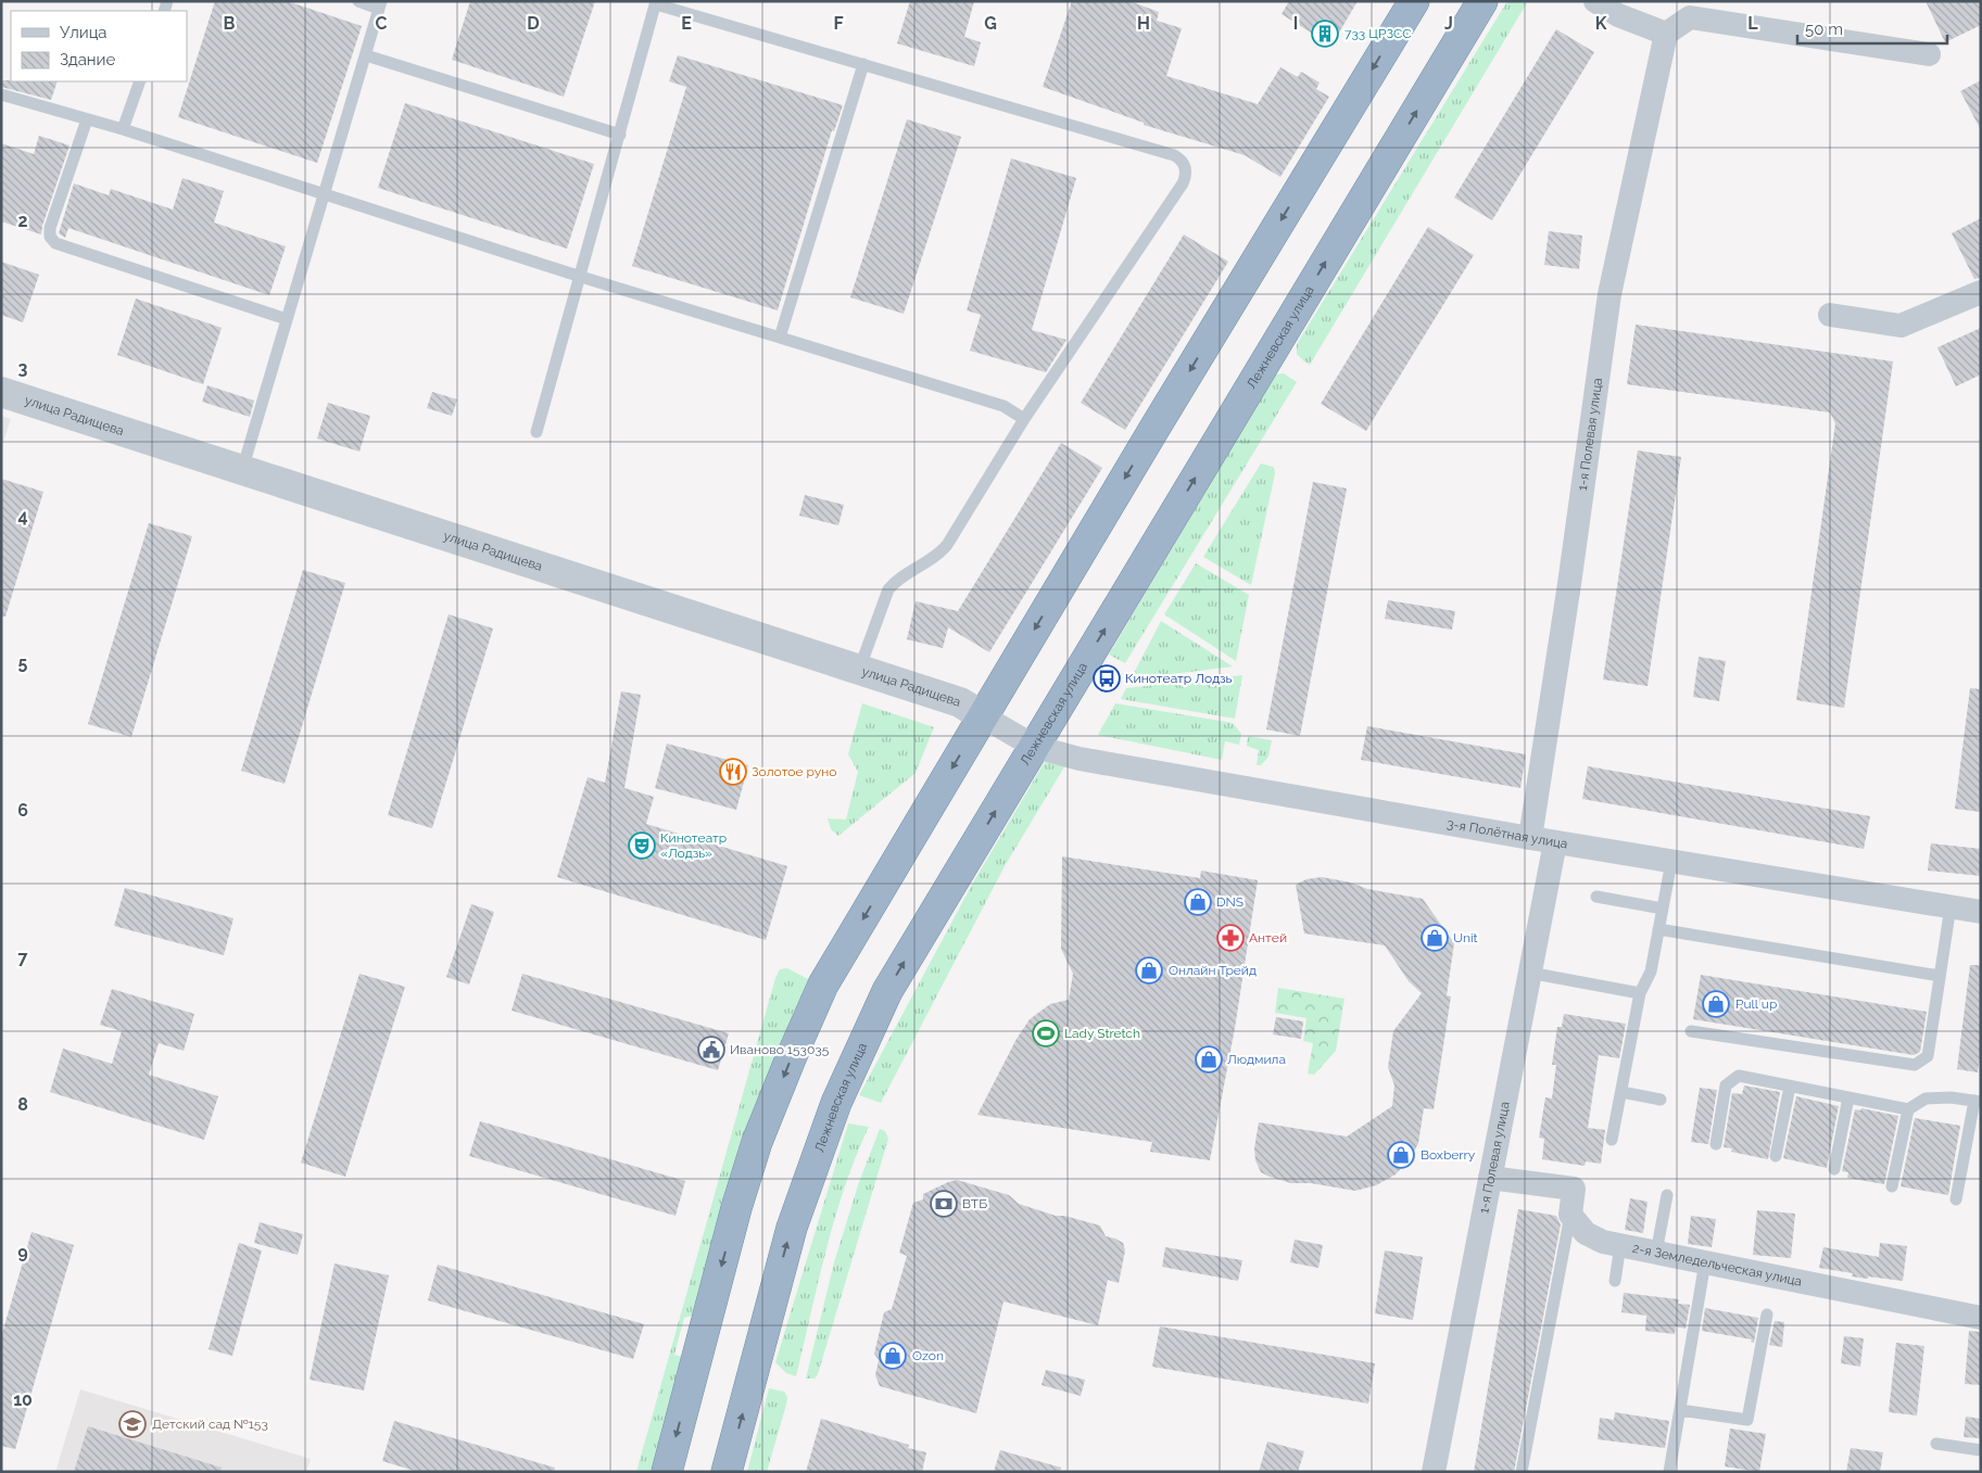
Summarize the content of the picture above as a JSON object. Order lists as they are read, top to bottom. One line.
{"streets":{"highway":["Лежневская улица"],"street":["улица Радищева","1-я Полевая улица","3-я Полётная улица","2-я Земледельческая улица"]},"crossings":[["Лежневская улица","3-я Полётная улица"],["улица Радищева","3-я Полётная улица"],["1-я Полевая улица","3-я Полётная улица"]],"places":{"building":["733 ЦРЗСС"],"bus stop":["Кинотеатр Лодзь"],"restaurant":["Золотое руно"],"theatre":["Кинотеатр «Лодзь»"],"shop":["DNS","Unit","Онлайн Трейд","Pull up","Людмила","Boxberry","Ozon"],"pharmacy":["Антей"],"sports":["Lady Stretch"],"public building":["Иваново 153035"],"bank":["ВТБ"],"school or university":["Детский сад №153"]},"legend":["Улица","Здание"],"scale_bar":"50 m","grid":{"columns":["B","C","D","E","F","G","H","I","J","K","L"],"rows":["2","3","4","5","6","7","8","9","10"]}}
